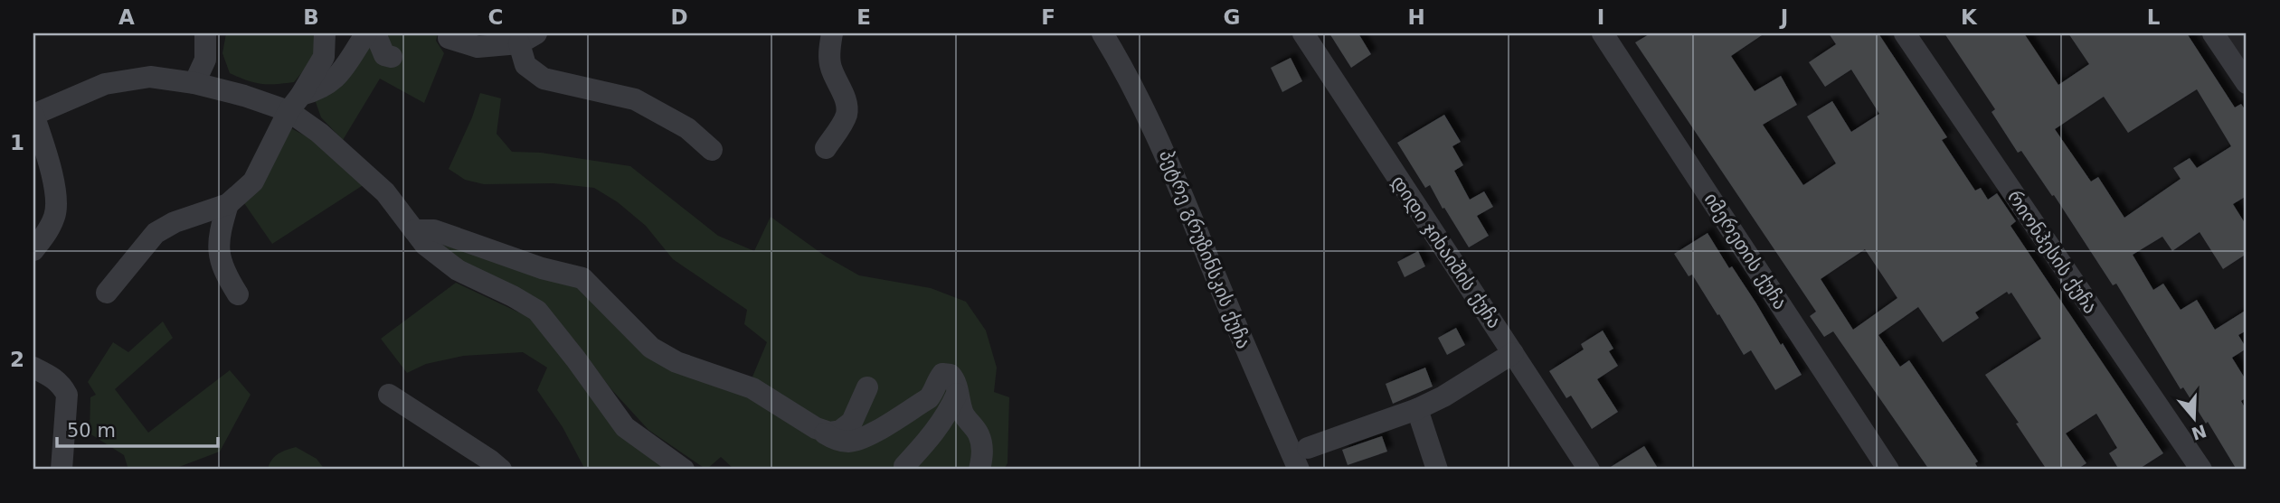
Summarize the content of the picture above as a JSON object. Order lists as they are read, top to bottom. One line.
{"streets":{"street":["პეტრე გრუზინსკის ქუჩა","იმერეთის ქუჩა","დიდი ჯიხაიშის ქუჩა","რიონჰესის ქუჩა"]},"scale_bar":"50 m","north":"bottom","grid":{"columns":["A","B","C","D","E","F","G","H","I","J","K","L"],"rows":["1","2"]}}
